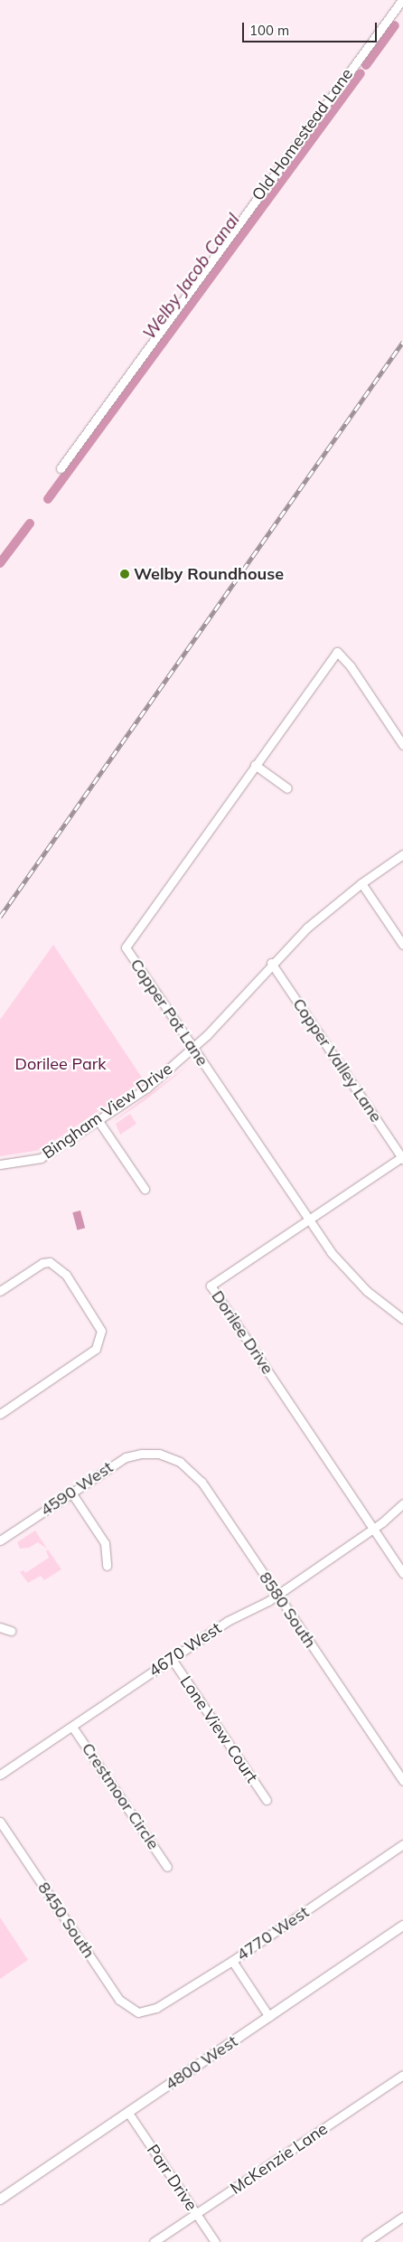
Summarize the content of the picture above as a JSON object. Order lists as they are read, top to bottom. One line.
{"streets":{"street":["Old Homestead Lane","Copper Pot Lane","Copper Valley Lane","Bingham View Drive","Dorilee Drive","4590 West","8580 South","4670 West","Lone View Court","Crestmoor Circle","8450 South","4770 West","4800 West","McKenzie Lane","Parr Drive"]},"crossings":[["Copper Pot Lane","Bingham View Drive"],["Copper Pot Lane","Dorilee Drive"],["Copper Valley Lane","Bingham View Drive"],["Copper Valley Lane","Dorilee Drive"],["Dorilee Drive","4670 West"],["4590 West","8580 South"],["8580 South","4670 West"],["4670 West","Lone View Court"],["4670 West","Crestmoor Circle"],["8450 South","4770 West"],["4800 West","Parr Drive"],["McKenzie Lane","Parr Drive"]],"water":["Welby Jacob Canal"],"parks":["Dorilee Park"],"places":["Welby Roundhouse"],"scale_bar":"100 m"}
